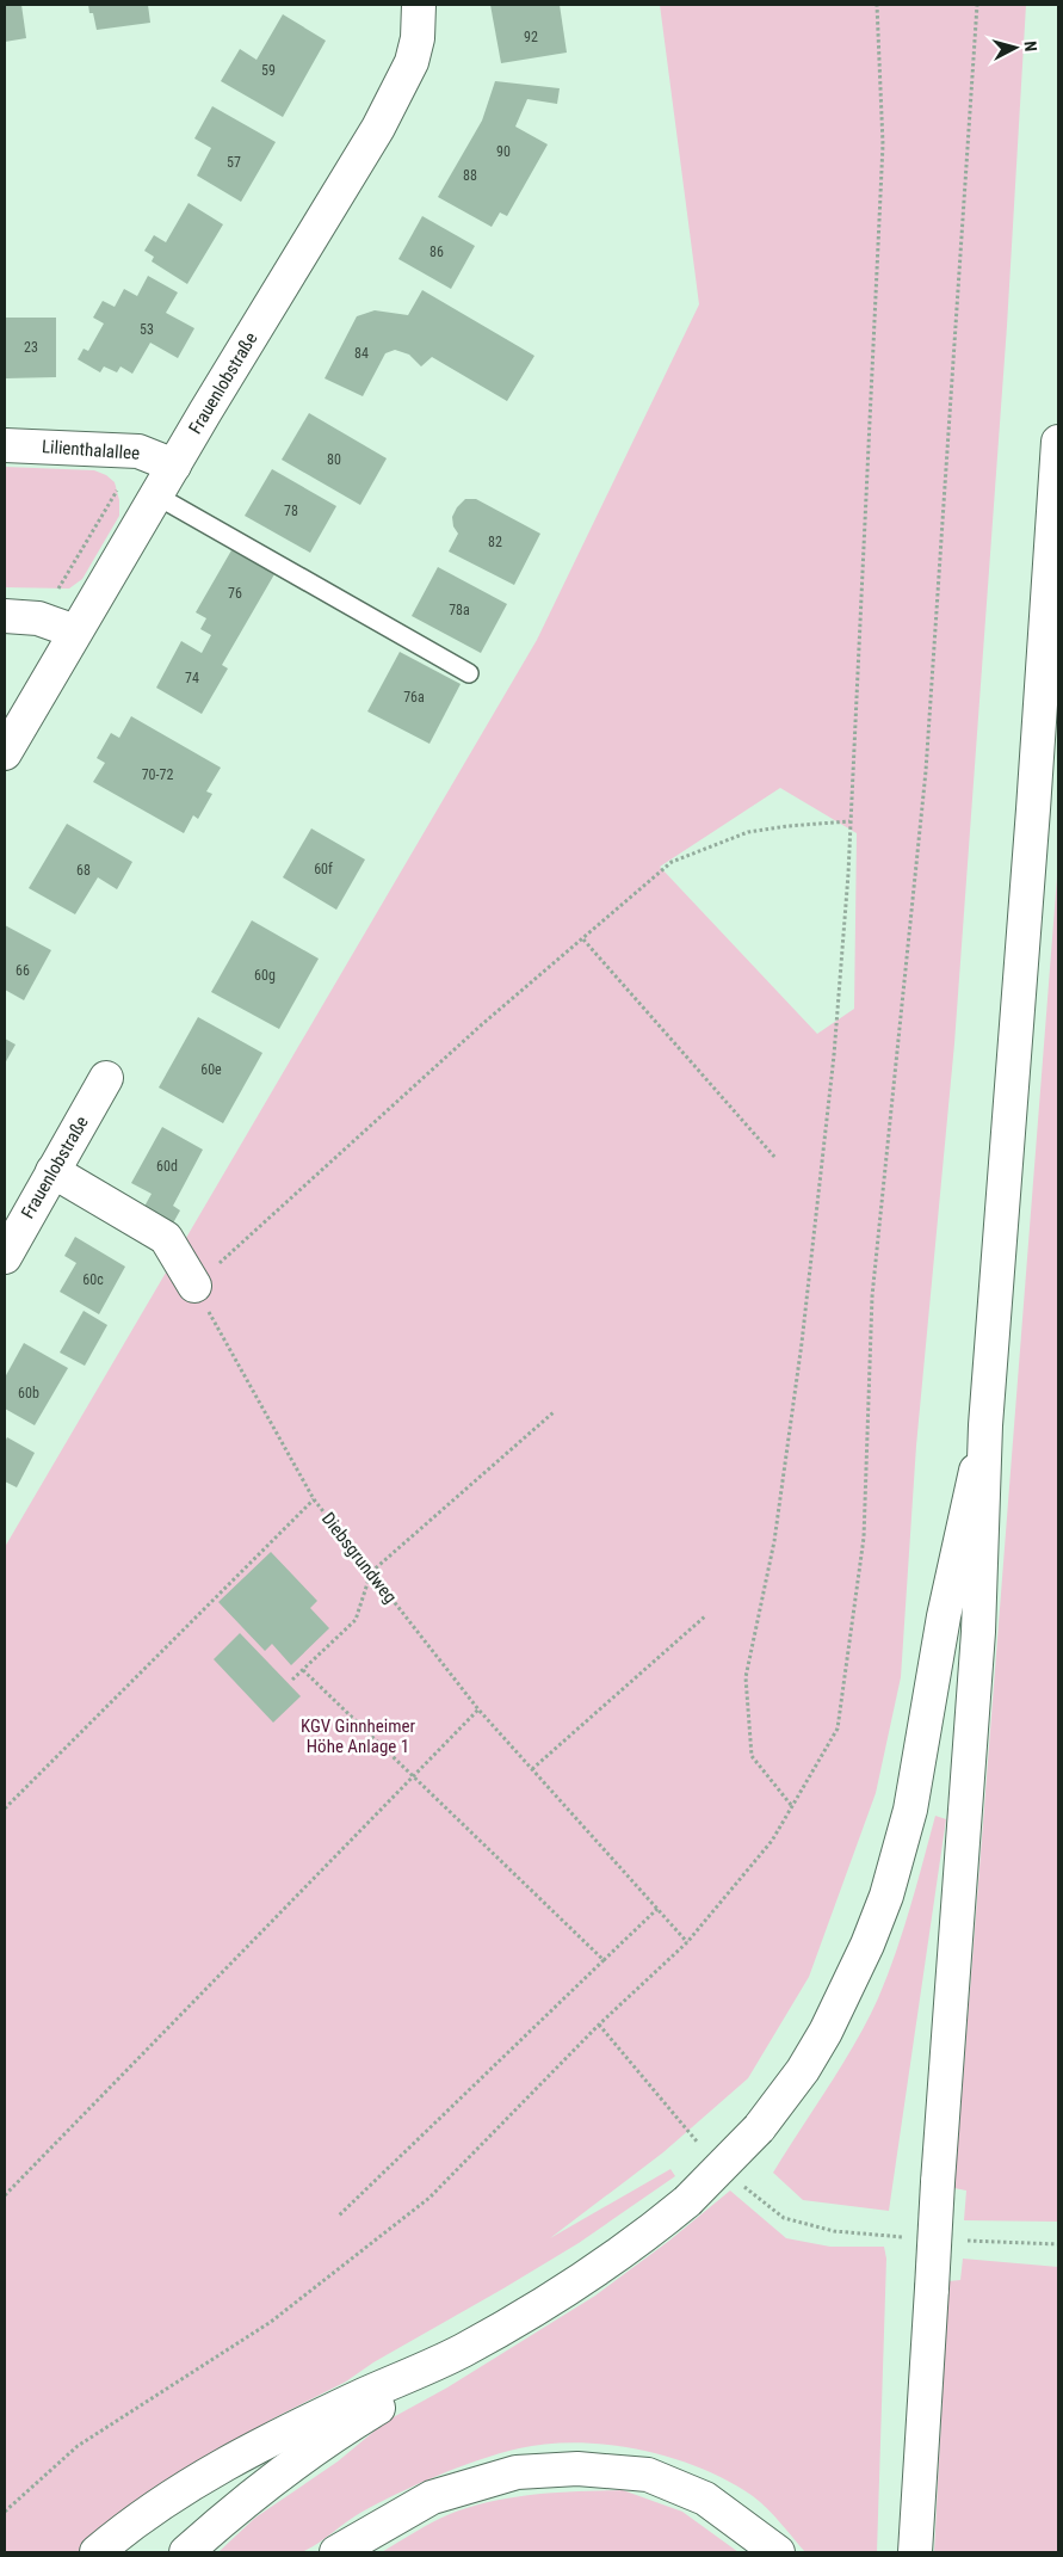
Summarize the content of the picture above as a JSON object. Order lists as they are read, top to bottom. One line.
{"streets":{"main road":["Frauenlobstraße","Lilienthalallee"],"path":["Diebsgrundweg"]},"crossings":[["Frauenlobstraße","Lilienthalallee"]],"parks":["KGV Ginnheimer Höhe Anlage 1"],"house_numbers":["92","59","90","57","88","86","53","23","84","80","78","82","76","78a","74","76a","70-72","60f","68","66","60g","60e","60d","60c","60b"],"north":"right"}
